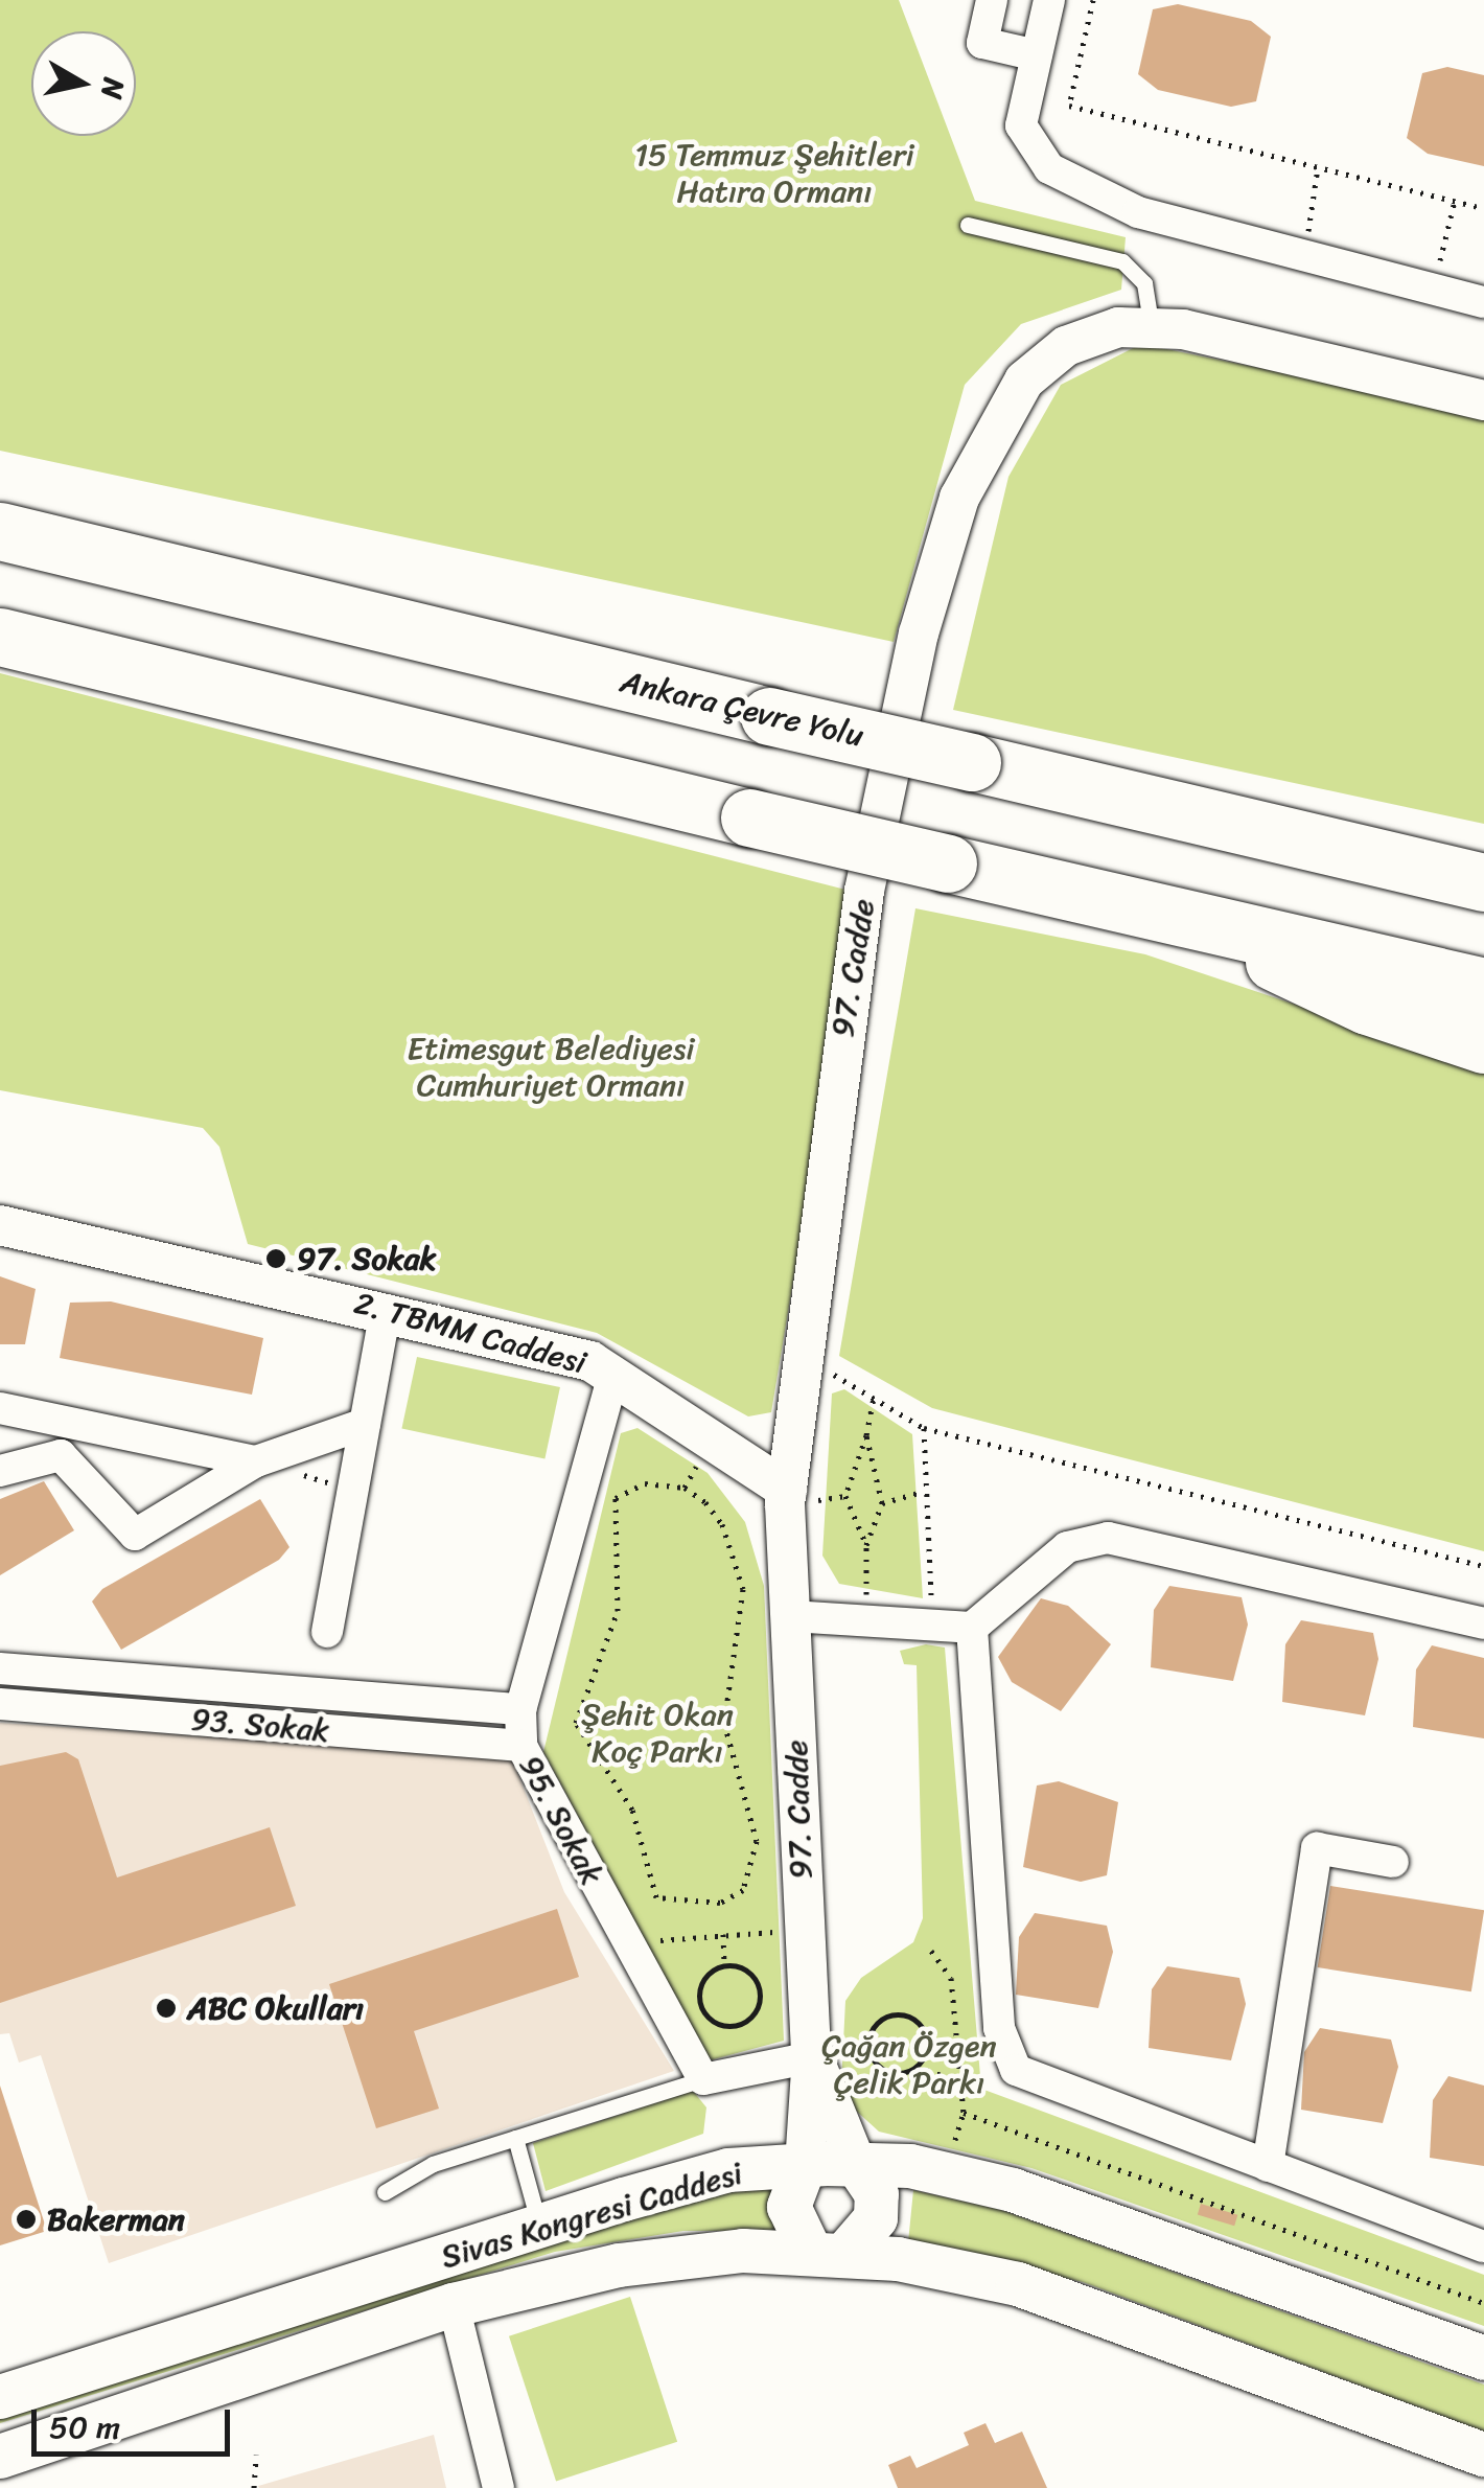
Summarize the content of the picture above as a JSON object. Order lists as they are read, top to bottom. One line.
{"streets":{"highway":["Ankara Çevre Yolu"],"main road":["Sivas Kongresi Caddesi"],"street":["97. Cadde","2. TBMM Caddesi","93. Sokak","95. Sokak"]},"crossings":[["97. Cadde","2. TBMM Caddesi"],["97. Cadde","Sivas Kongresi Caddesi"],["2. TBMM Caddesi","95. Sokak"],["93. Sokak","95. Sokak"]],"parks":["15 Temmuz Şehitleri Hatıra Ormanı","Etimesgut Belediyesi Cumhuriyet Ormanı","Şehit Okan Koç Parkı","Çağan Özgen Çelik Parkı"],"places":["97. Sokak","ABC Okulları","Bakerman"],"scale_bar":"50 m","north":"right"}
